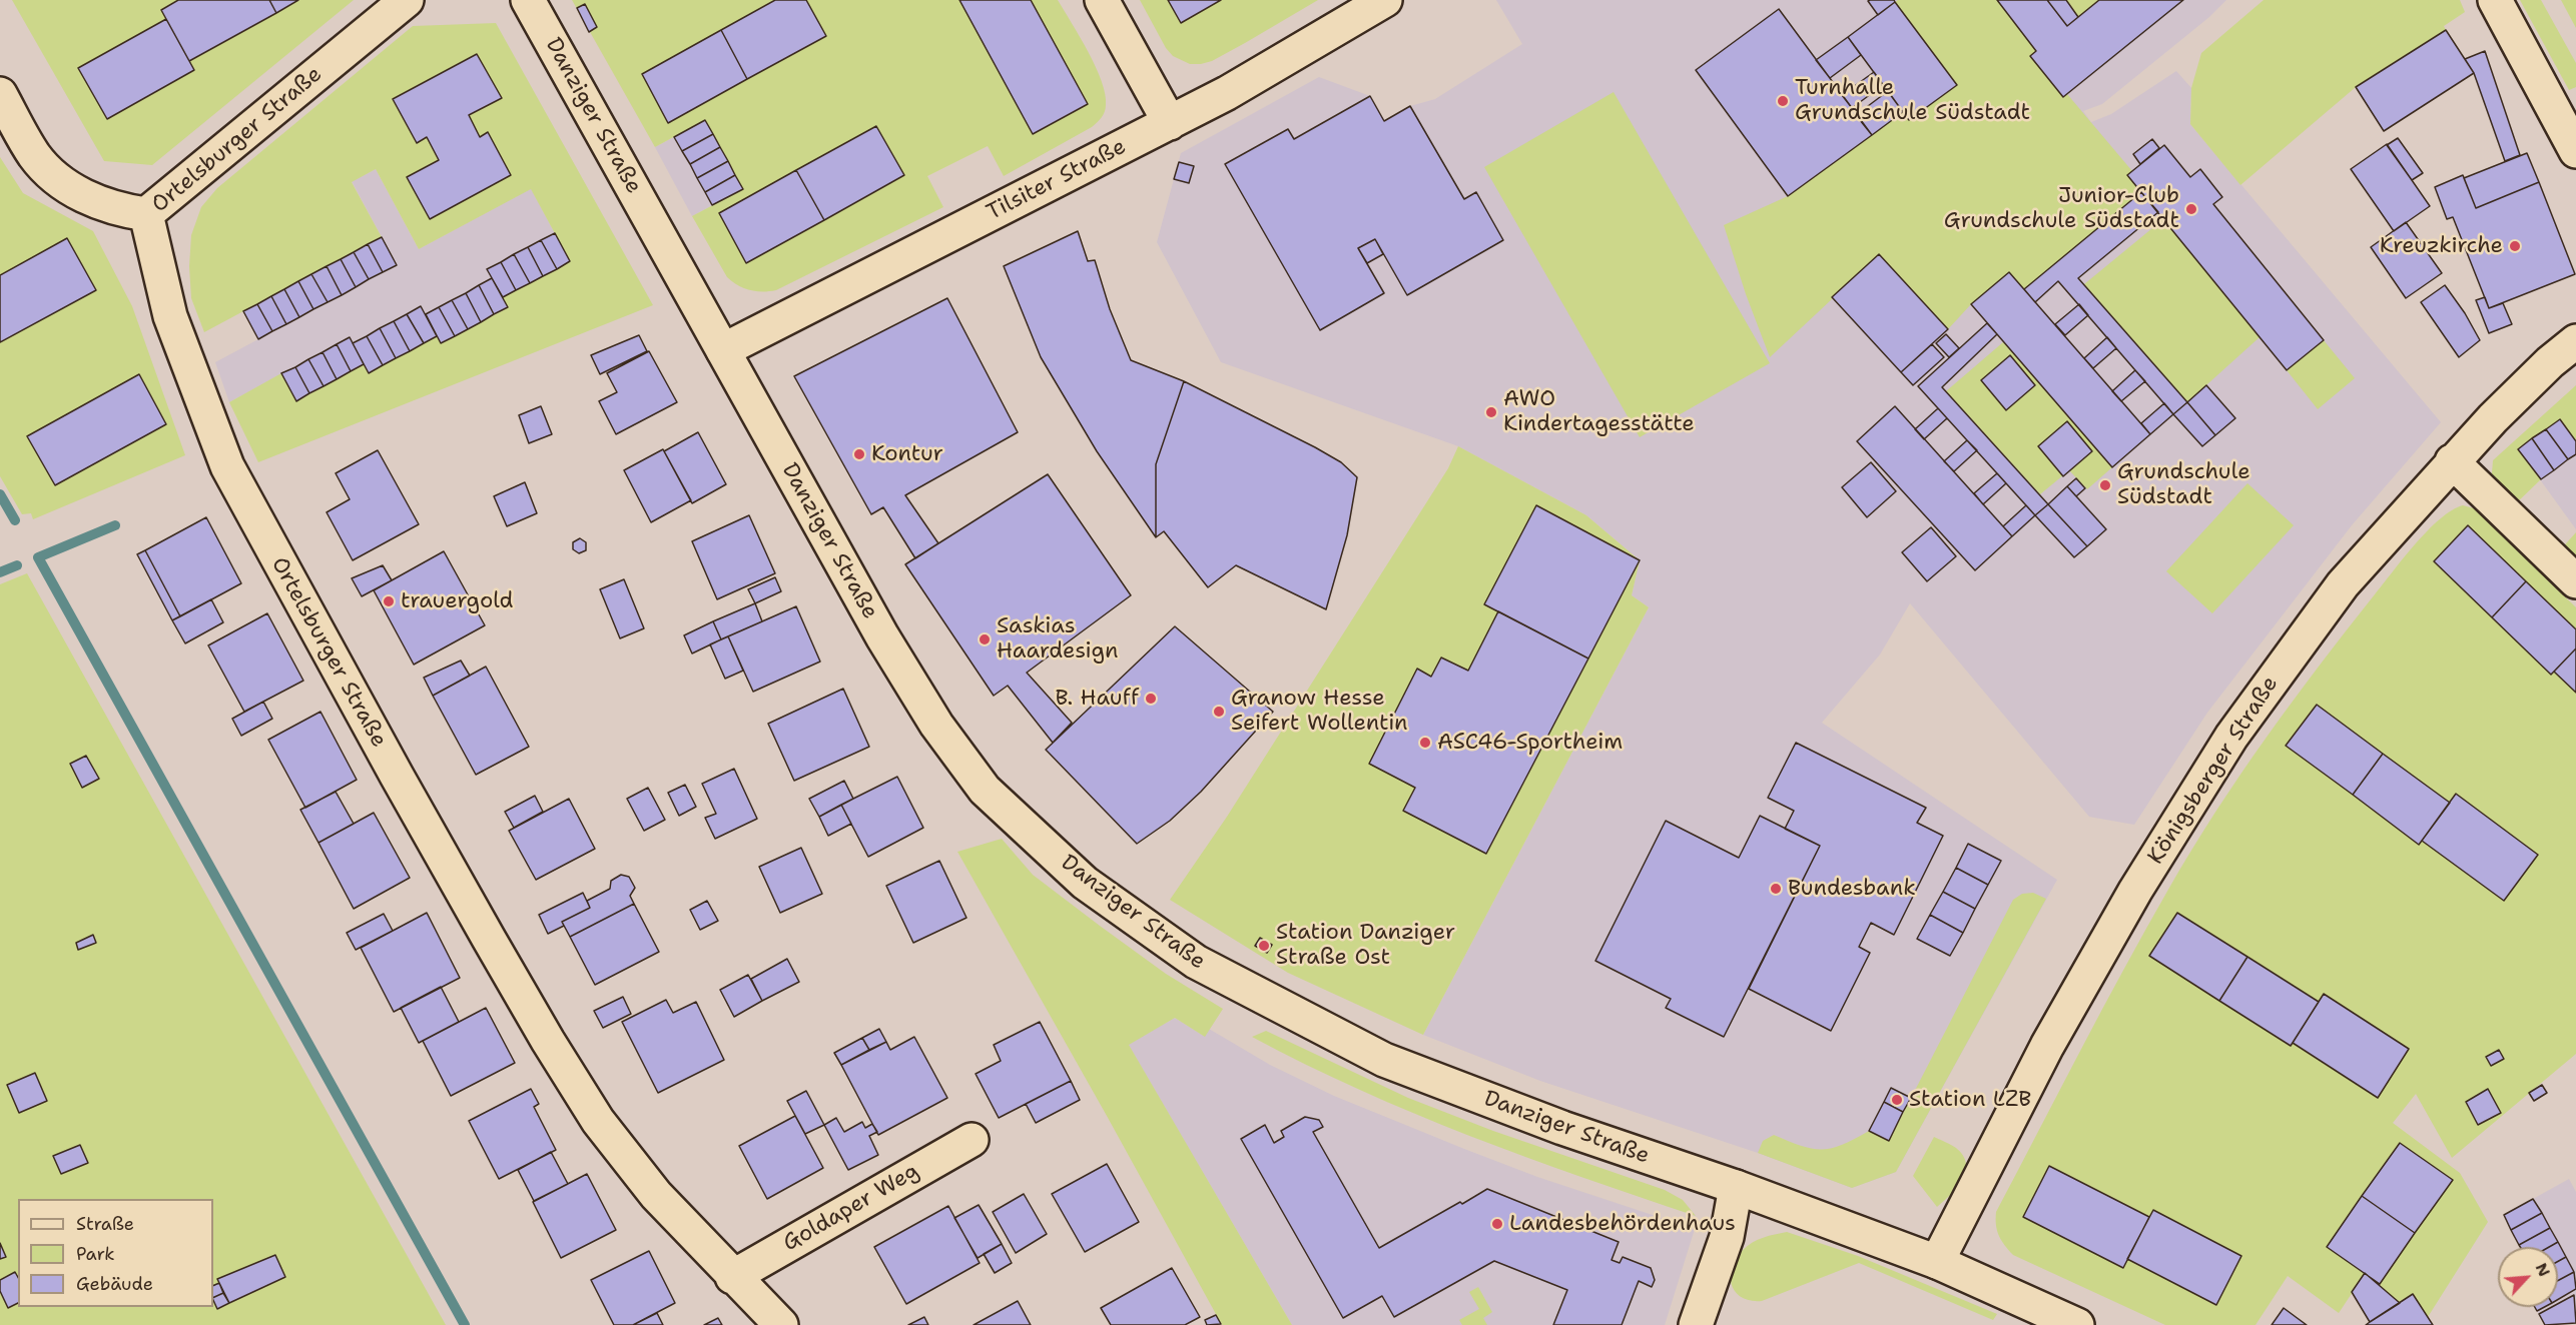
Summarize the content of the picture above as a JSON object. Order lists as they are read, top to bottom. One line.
{"streets":{"street":["Danziger Straße","Ortelsburger Straße","Tilsiter Straße","Königsberger Straße","Goldaper Weg"]},"crossings":[["Danziger Straße","Tilsiter Straße"],["Danziger Straße","Königsberger Straße"],["Ortelsburger Straße","Goldaper Weg"]],"places":["Turnhalle Grundschule Südstadt","Junior-Club Grundschule Südstadt","Kreuzkirche","AWO Kindertagesstätte","Kontur","Grundschule Südstadt","trauergold","Saskias Haardesign","B. Hauff","Granow Hesse Seifert Wollentin","ASC46-Sportheim","Bundesbank","Station Danziger Straße Ost","Station LZB","Landesbehördenhaus"],"legend":["Straße","Park","Gebäude"],"north":"top right"}
